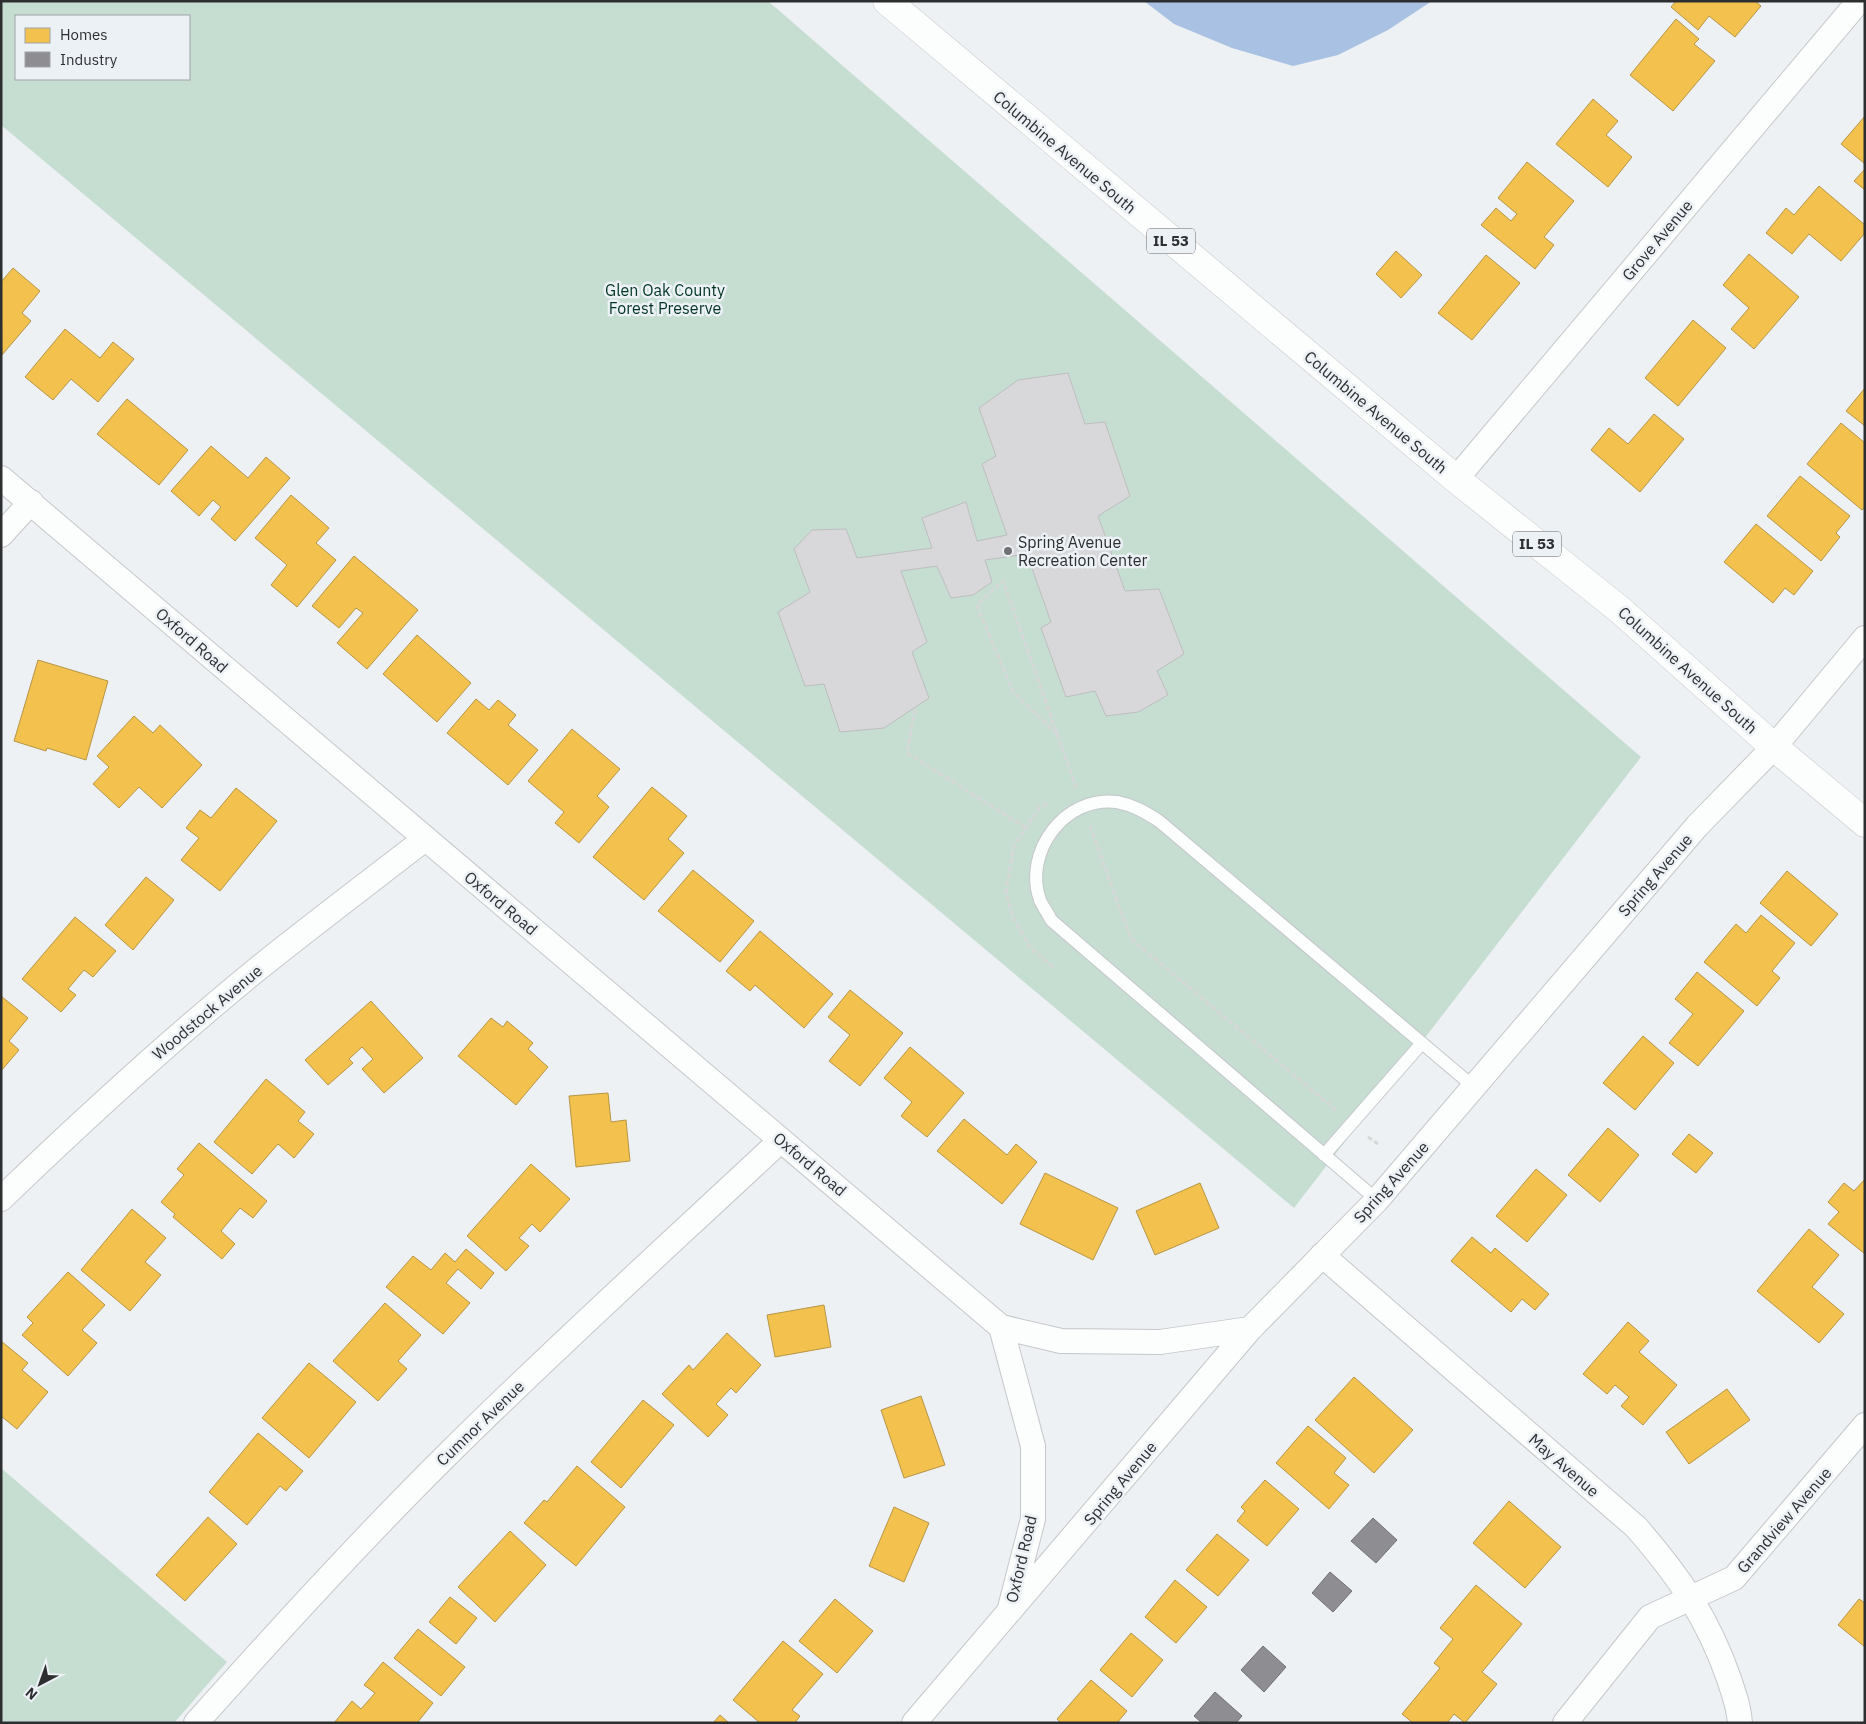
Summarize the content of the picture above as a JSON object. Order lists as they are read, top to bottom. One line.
{"streets":{"main road":["Columbine Avenue South","IL 53"],"street":["Grove Avenue","Oxford Road","Spring Avenue","Woodstock Avenue","Cumnor Avenue","May Avenue","Grandview Avenue"]},"crossings":[["Columbine Avenue South","Grove Avenue"],["Columbine Avenue South","Spring Avenue"],["Oxford Road","Spring Avenue"],["Oxford Road","Woodstock Avenue"],["Oxford Road","Cumnor Avenue"],["Spring Avenue","May Avenue"],["May Avenue","Grandview Avenue"]],"parks":["Glen Oak County Forest Preserve"],"places":["Spring Avenue Recreation Center"],"legend":["Homes","Industry"],"north":"bottom left"}
